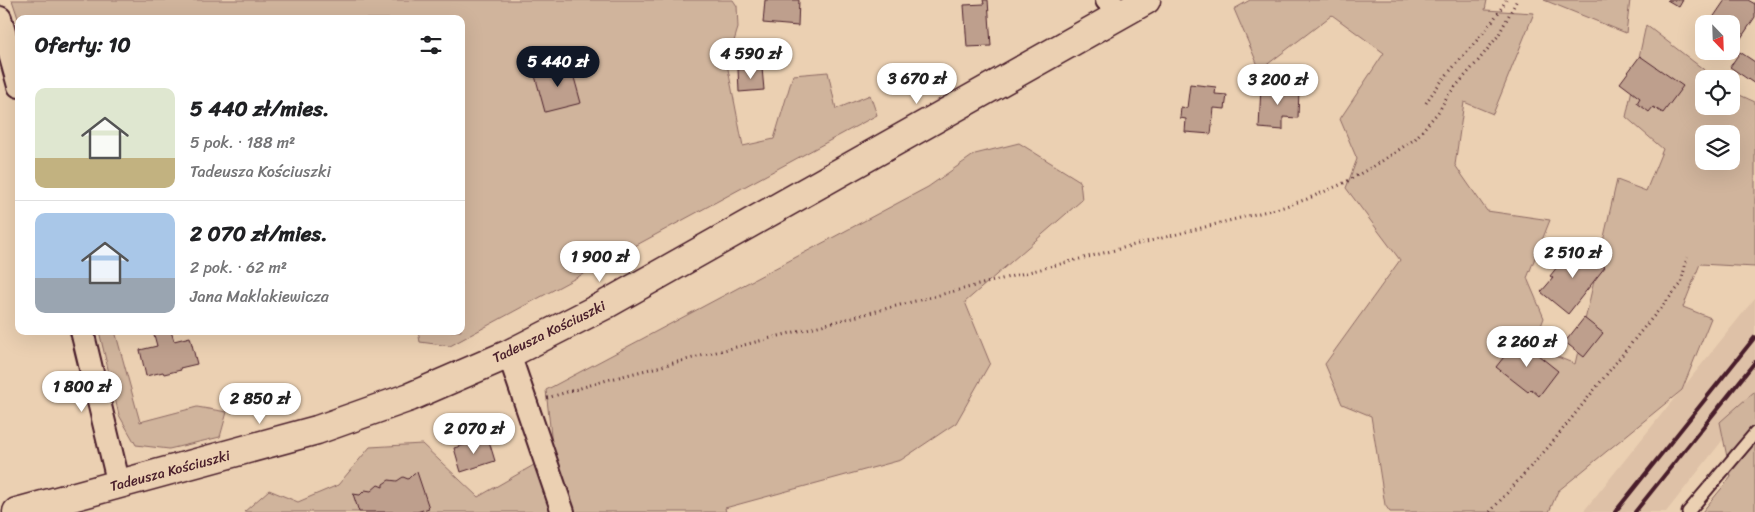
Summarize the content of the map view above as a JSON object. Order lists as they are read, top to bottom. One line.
{"streets":{"main road":["Tadeusza Kościuszki"]},"north":"bottom right","page":{"heading":"Oferty: 10","price":["4 590 zł","5 440 zł","3 670 zł","3 200 zł","2 510 zł","1 900 zł","2 260 zł","1 800 zł","2 850 zł","2 070 zł"],"list":[{"name":"5 440 zł/mies.","note":"5 pok. · 188 m² · Tadeusza Kościuszki"},{"name":"2 070 zł/mies.","note":"2 pok. · 62 m² · Jana Maklakiewicza"}]}}
